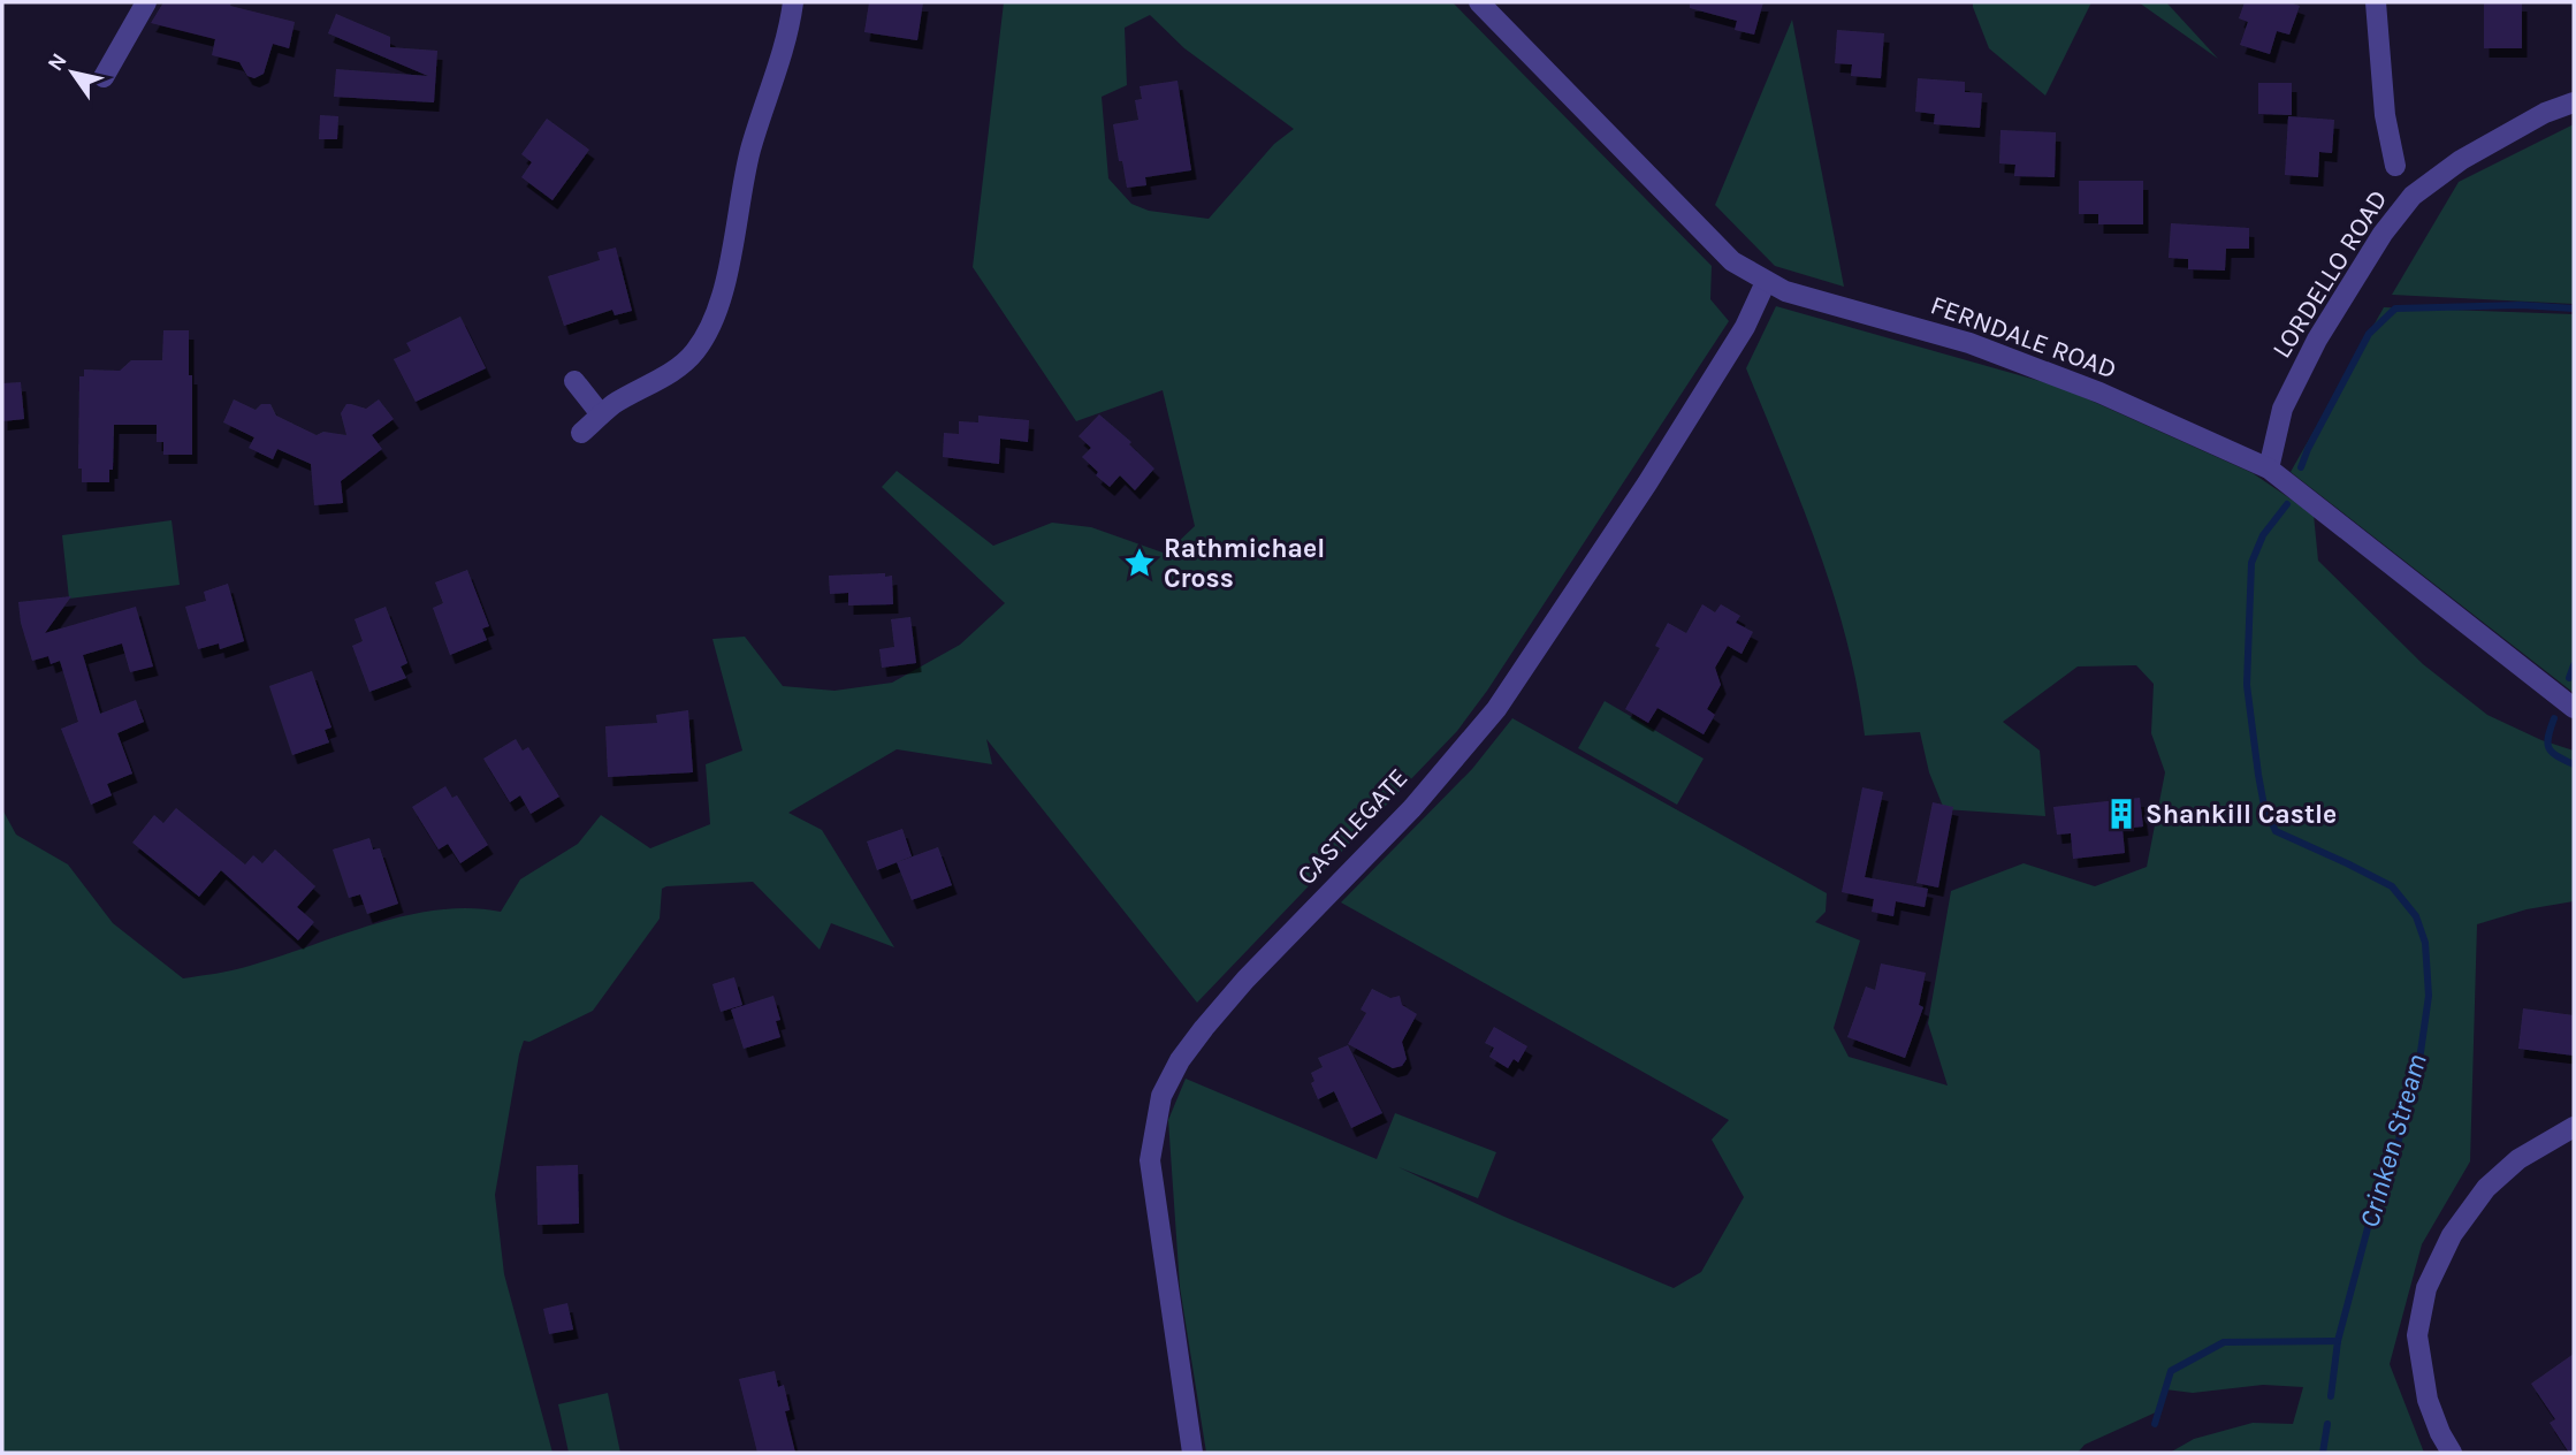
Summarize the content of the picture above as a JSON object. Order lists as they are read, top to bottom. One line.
{"streets":{"street":["LORDELLO ROAD","FERNDALE ROAD","CASTLEGATE"]},"crossings":[["LORDELLO ROAD","FERNDALE ROAD"],["FERNDALE ROAD","CASTLEGATE"]],"water":["Crinken Stream"],"places":{"place":["Rathmichael Cross"],"building":["Shankill Castle"]},"north":"top left"}
